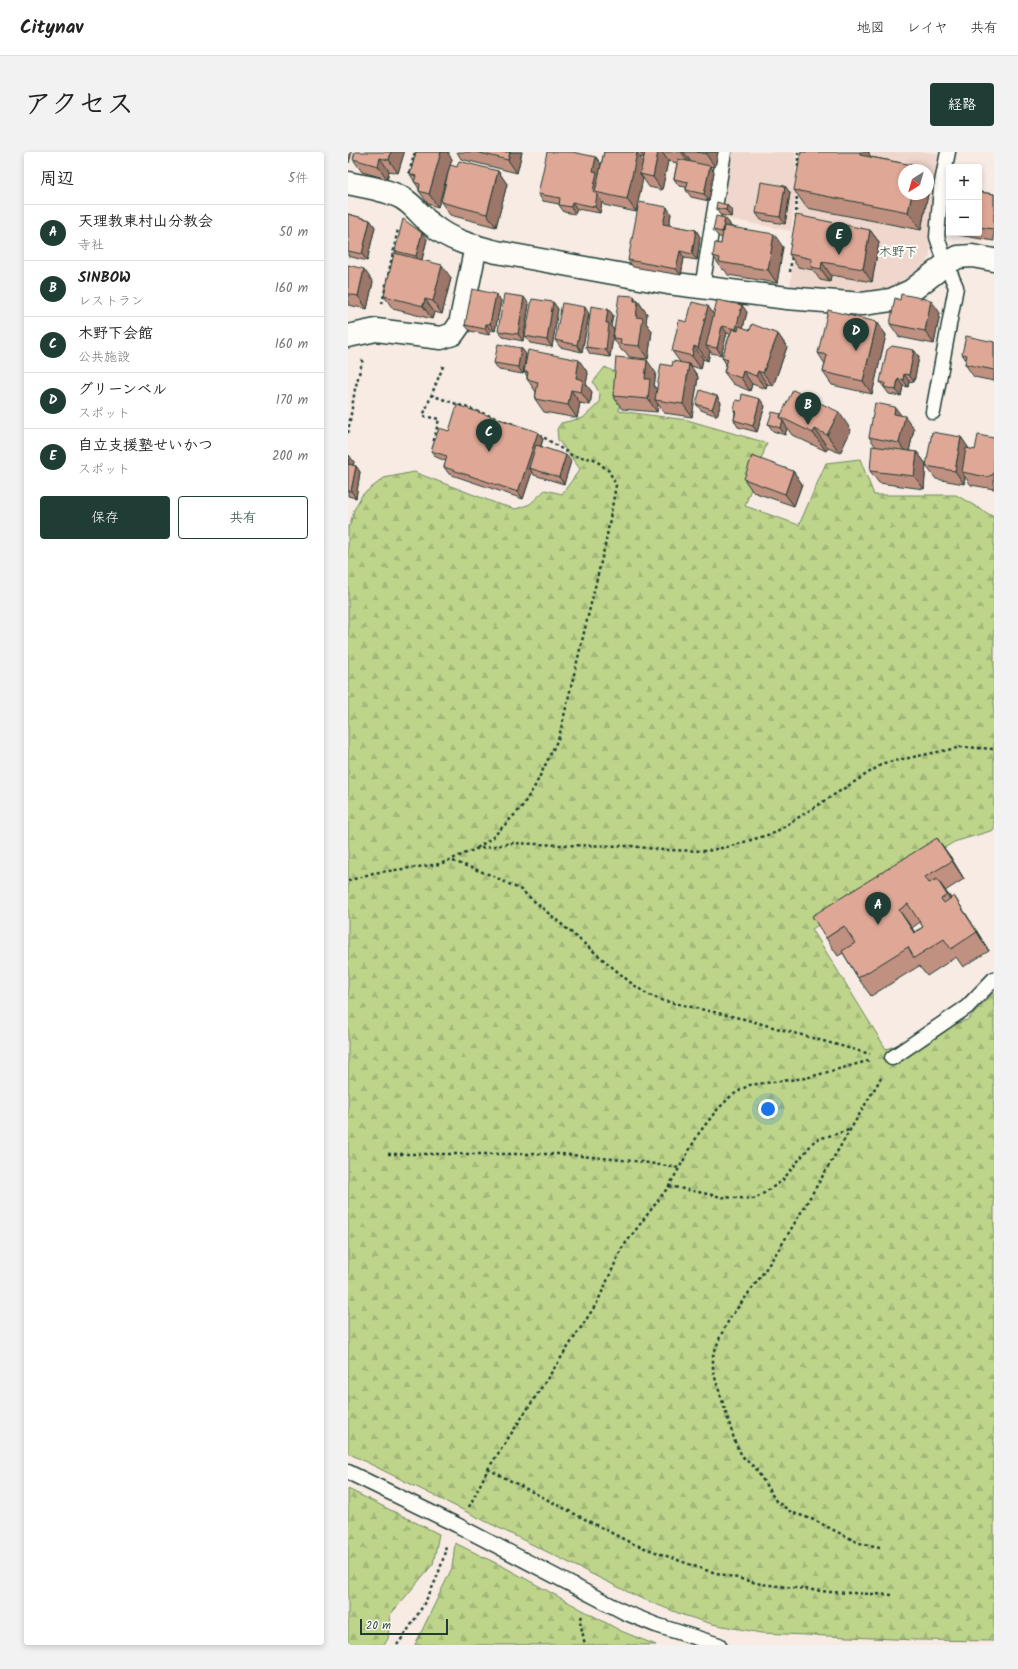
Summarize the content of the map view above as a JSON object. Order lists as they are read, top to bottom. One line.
{"districts":["木野下"],"scale_bar":"20 m","north":"bottom left","page":{"header":"Citynav","nav":["地図","レイヤ","共有"],"title":"アクセス","buttons":["経路",["保存","共有"]],"heading":["周辺","5件"],"map_buttons":["+","−"],"list":[{"mark":"A","name":"天理教東村山分教会","note":"寺社","value":"50 m"},{"mark":"B","name":"SINBOW","note":"レストラン","value":"160 m"},{"mark":"C","name":"木野下会館","note":"公共施設","value":"160 m"},{"mark":"D","name":"グリーンベル","note":"スポット","value":"170 m"},{"mark":"E","name":"自立支援塾せいかつ","note":"スポット","value":"200 m"}],"pins":["E","D","B","C","A"],"scale":"20 m"}}
